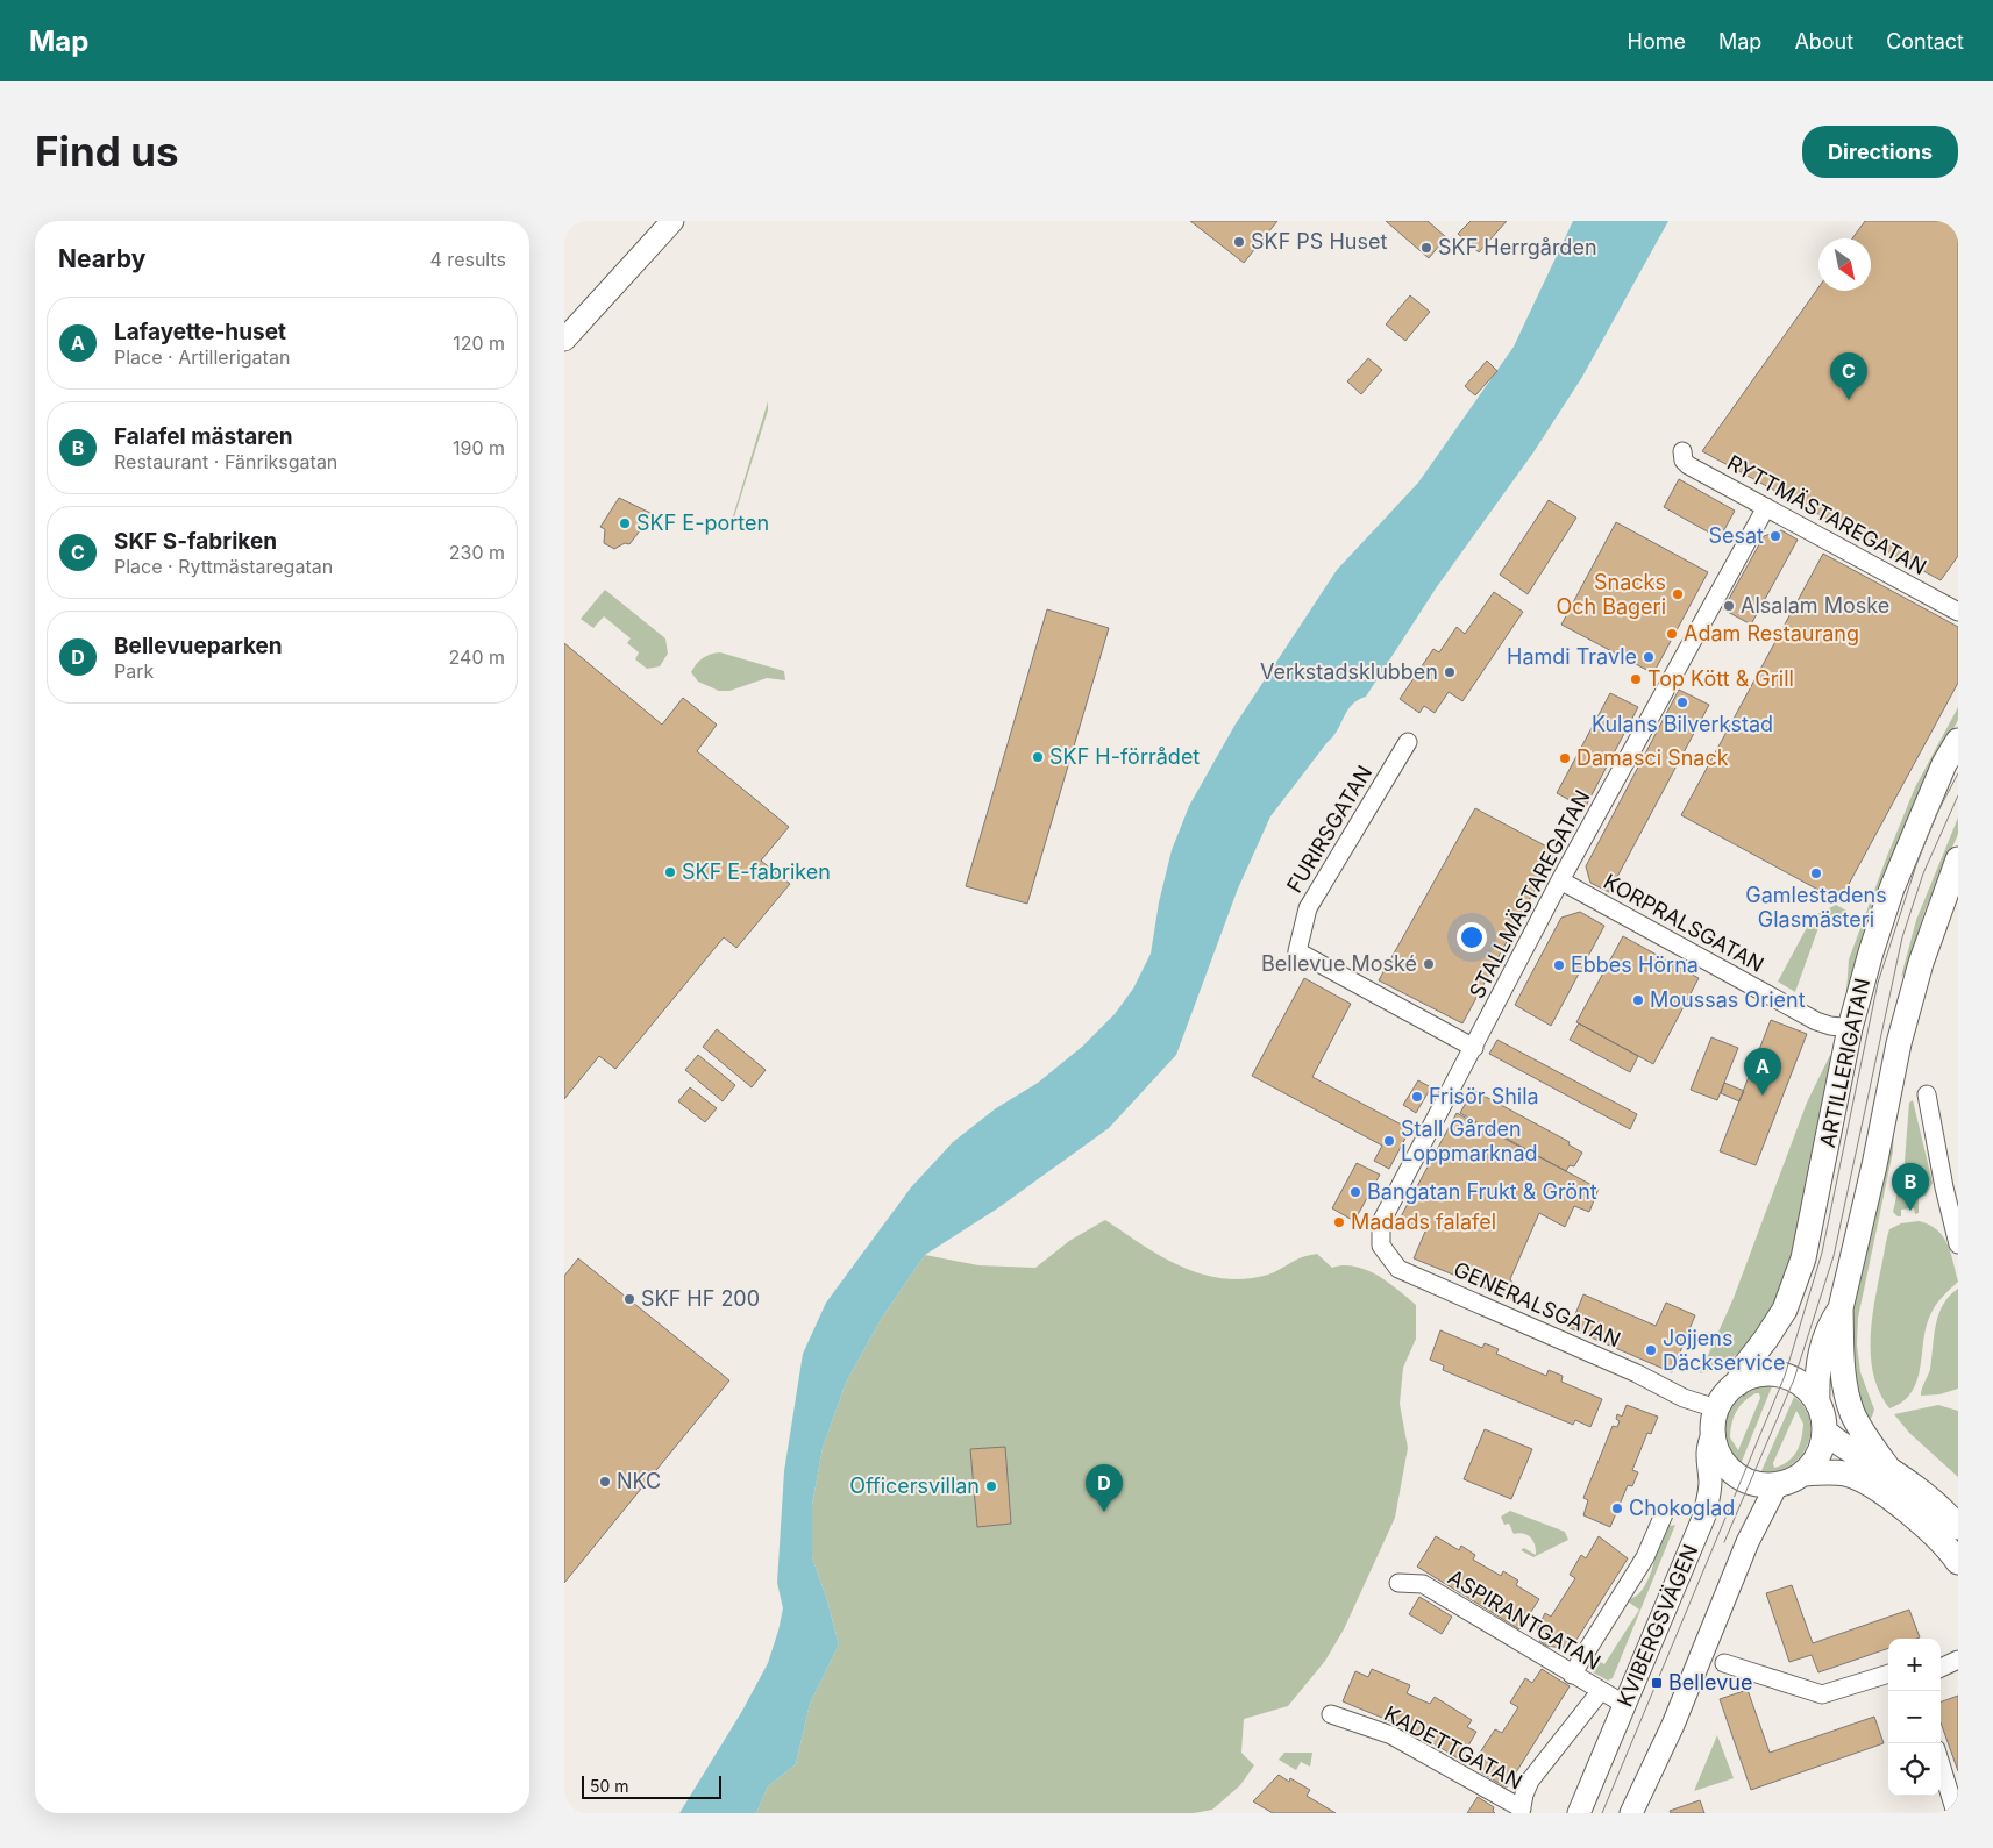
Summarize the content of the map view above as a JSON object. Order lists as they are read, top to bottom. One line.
{"streets":{"main road":["ARTILLERIGATAN"],"street":["RYTTMÄSTAREGATAN","FURIRSGATAN","STALLMÄSTAREGATAN","KORPRALSGATAN","GENERALSGATAN","ASPIRANTGATAN","KVIBERGSVÄGEN","KADETTGATAN"]},"crossings":[["RYTTMÄSTAREGATAN","STALLMÄSTAREGATAN"],["FURIRSGATAN","STALLMÄSTAREGATAN"],["STALLMÄSTAREGATAN","KORPRALSGATAN"],["STALLMÄSTAREGATAN","GENERALSGATAN"],["KORPRALSGATAN","ARTILLERIGATAN"],["ARTILLERIGATAN","GENERALSGATAN"],["ARTILLERIGATAN","KVIBERGSVÄGEN"],["GENERALSGATAN","KVIBERGSVÄGEN"],["ASPIRANTGATAN","KVIBERGSVÄGEN"]],"places":{"other":["SKF PS Huset","SKF Herrgården","SKF E-porten","Sesat","Snacks Och Bageri","Alsalam Moske","Adam Restaurang","Hamdi Travle","Verkstadsklubben","Top Kött & Grill","Kulans Bilverkstad","SKF H-förrådet","Damasci Snack","SKF E-fabriken","Gamlestadens Glasmästeri","Bellevue Moské","Ebbes Hörna","Moussas Orient","Frisör Shila","Stall Gården Loppmarknad","Bangatan Frukt & Grönt","Madads falafel","SKF HF 200","Jojjens Däckservice","NKC","Officersvillan","Chokoglad"],"transit":["Bellevue"]},"scale_bar":"50 m","north":"bottom right","page":{"header":"Map","nav":["Home","Map","About","Contact"],"buttons":"Directions","title":"Find us","heading":["Nearby","4 results"],"list":[{"mark":"A","name":"Lafayette-huset","note":"Place · Artillerigatan","value":"120 m"},{"mark":"B","name":"Falafel mästaren","note":"Restaurant · Fänriksgatan","value":"190 m"},{"mark":"C","name":"SKF S-fabriken","note":"Place · Ryttmästaregatan","value":"230 m"},{"mark":"D","name":"Bellevueparken","note":"Park","value":"240 m"}],"pins":["C","A","B","D"],"map_buttons":["+","−"],"scale":"50 m"}}
